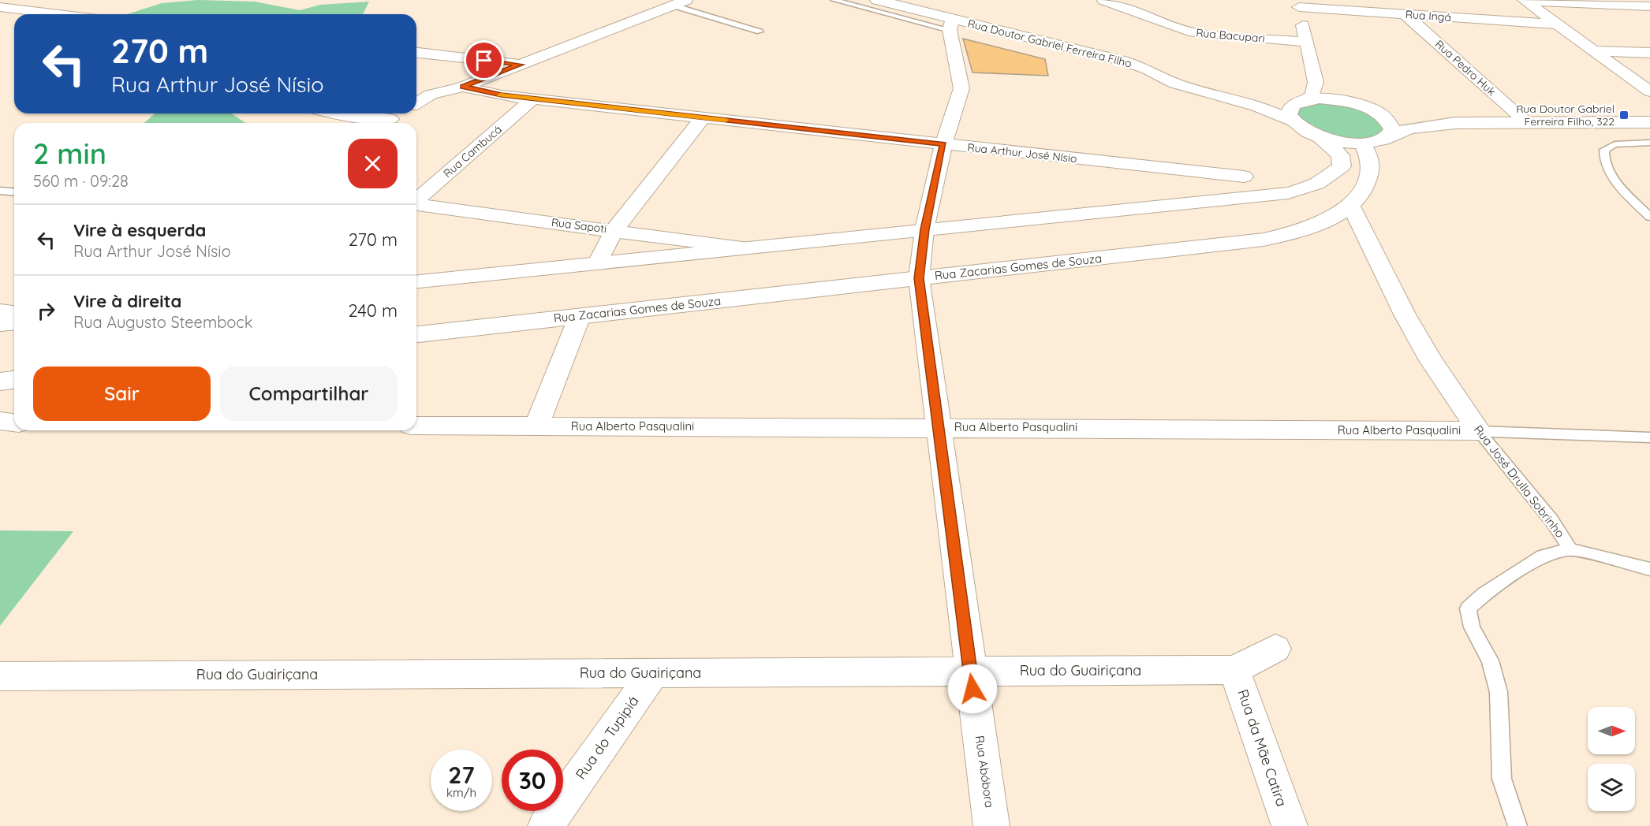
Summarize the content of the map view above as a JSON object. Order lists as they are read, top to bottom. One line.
{"streets":{"main road":["Rua Doutor Gabriel Ferreira Filho","Rua Zacarias Gomes de Souza"],"street":["Rua Ingá","Rua Bacupari","Rua Pedro Huk","Rua Cambucá","Rua Arthur José Nísio","Rua Sapoti","Rua Alberto Pasqualini","Rua José Drulla Sobrinho","Rua do Guairiçana","Rua do Tupipiá","Rua da Mãe Catira","Rua Abóbora"]},"crossings":[["Rua Ingá","Rua Pedro Huk"],["Rua Doutor Gabriel Ferreira Filho","Rua Abóbora"],["Rua Cambucá","Rua Arthur José Nísio"],["Rua Arthur José Nísio","Rua Abóbora"],["Rua Zacarias Gomes de Souza","Rua José Drulla Sobrinho"],["Rua Zacarias Gomes de Souza","Rua Abóbora"],["Rua Alberto Pasqualini","Rua José Drulla Sobrinho"],["Rua Alberto Pasqualini","Rua Abóbora"],["Rua do Guairiçana","Rua do Tupipiá"],["Rua do Guairiçana","Rua da Mãe Catira"],["Rua do Guairiçana","Rua Abóbora"]],"places":{"transit":["Rua Doutor Gabriel Ferreira Filho, 322"]},"north":"right","page":{"turn":["270 m","Rua Arthur José Nísio"],"heading":["2 min","560 m · 09:28"],"list":[{"name":"Vire à esquerda","note":"Rua Arthur José Nísio","value":"270 m"},{"name":"Vire à direita","note":"Rua Augusto Steembock","value":"240 m"}],"buttons":["Sair","Compartilhar"],"speed":"27 km/h","limit":"30"}}
